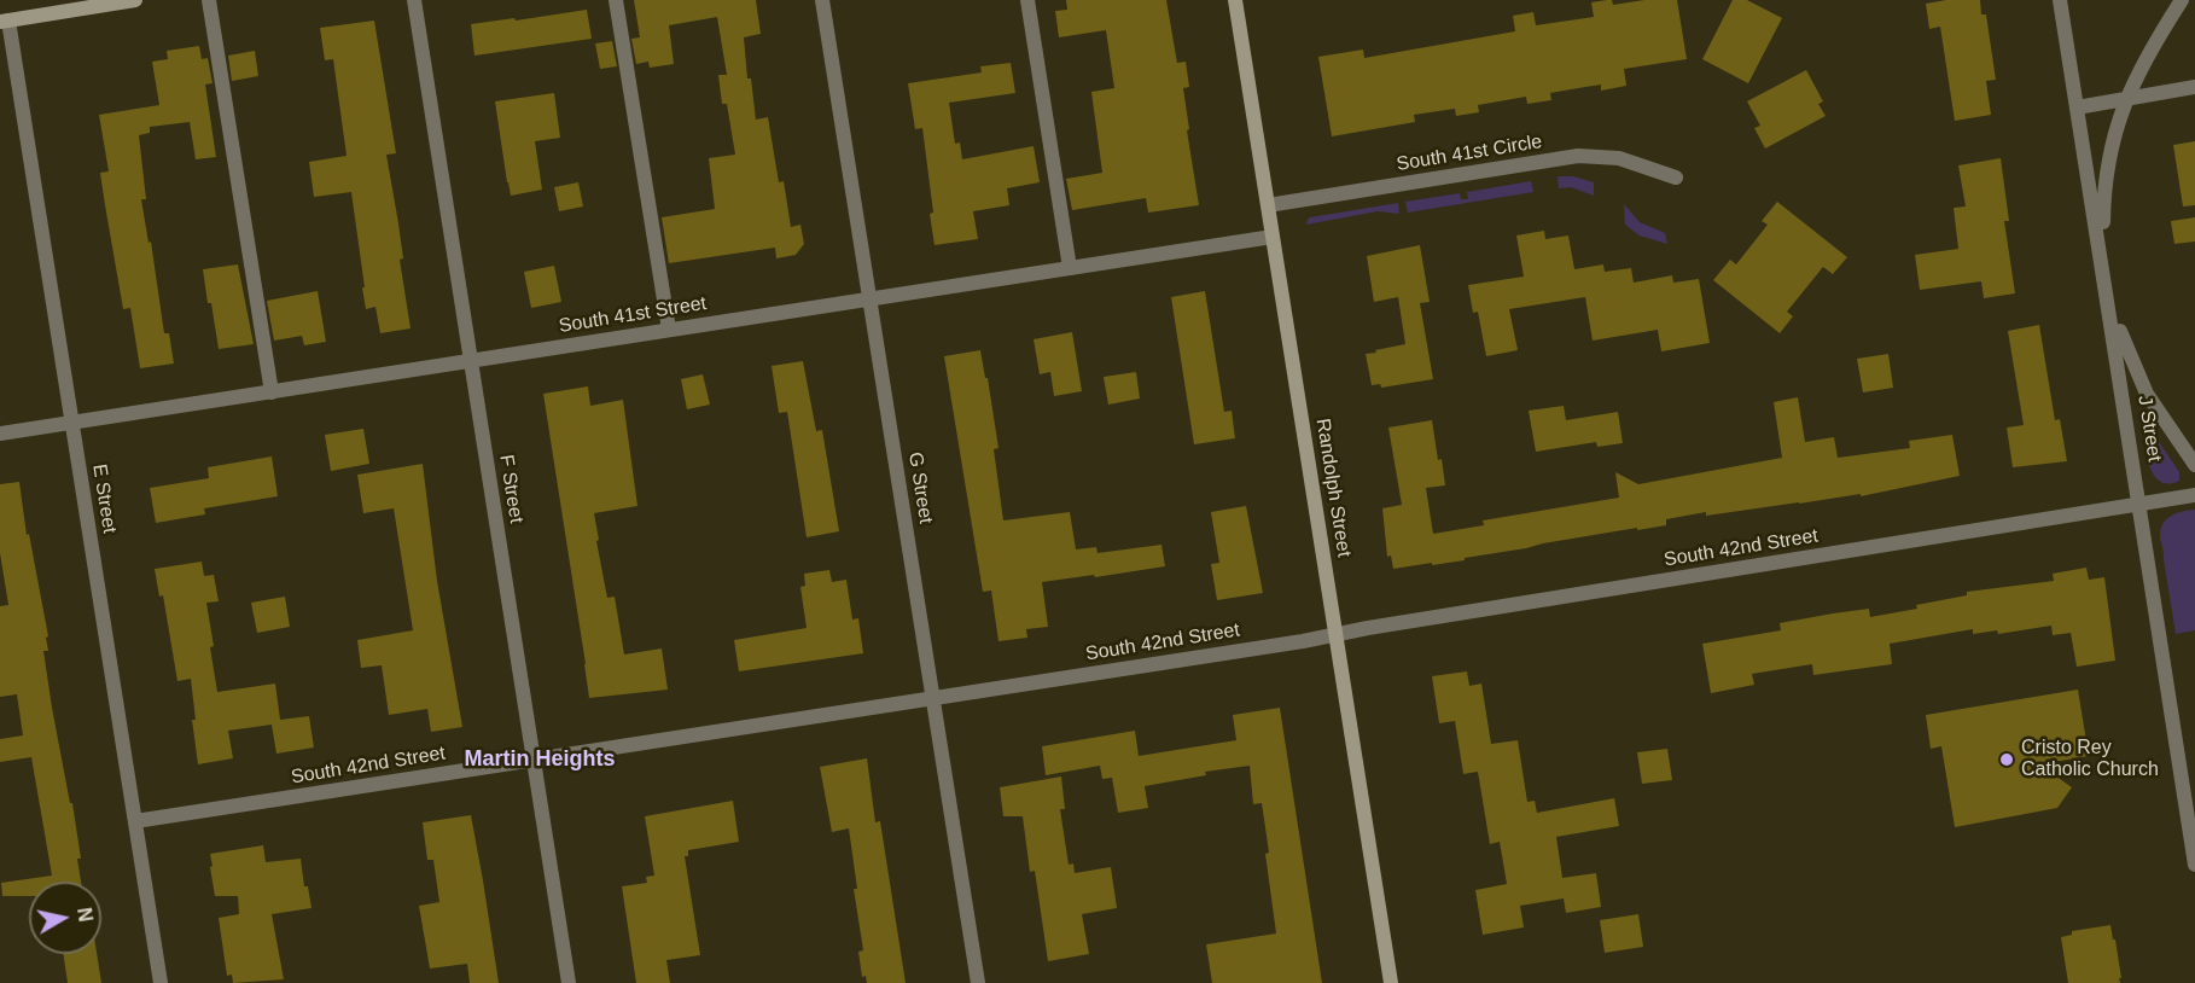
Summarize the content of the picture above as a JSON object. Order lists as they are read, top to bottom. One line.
{"streets":{"main road":["Randolph Street"],"street":["South 41st Circle","South 41st Street","J Street","G Street","F Street","E Street","South 42nd Street"]},"crossings":[["South 41st Circle","Randolph Street"],["South 41st Street","G Street"],["South 41st Street","Randolph Street"],["South 41st Street","F Street"],["South 41st Street","E Street"],["J Street","South 42nd Street"],["G Street","South 42nd Street"],["Randolph Street","South 42nd Street"],["F Street","South 42nd Street"],["E Street","South 42nd Street"]],"districts":["Martin Heights"],"places":["Cristo Rey Catholic Church"],"north":"right"}
